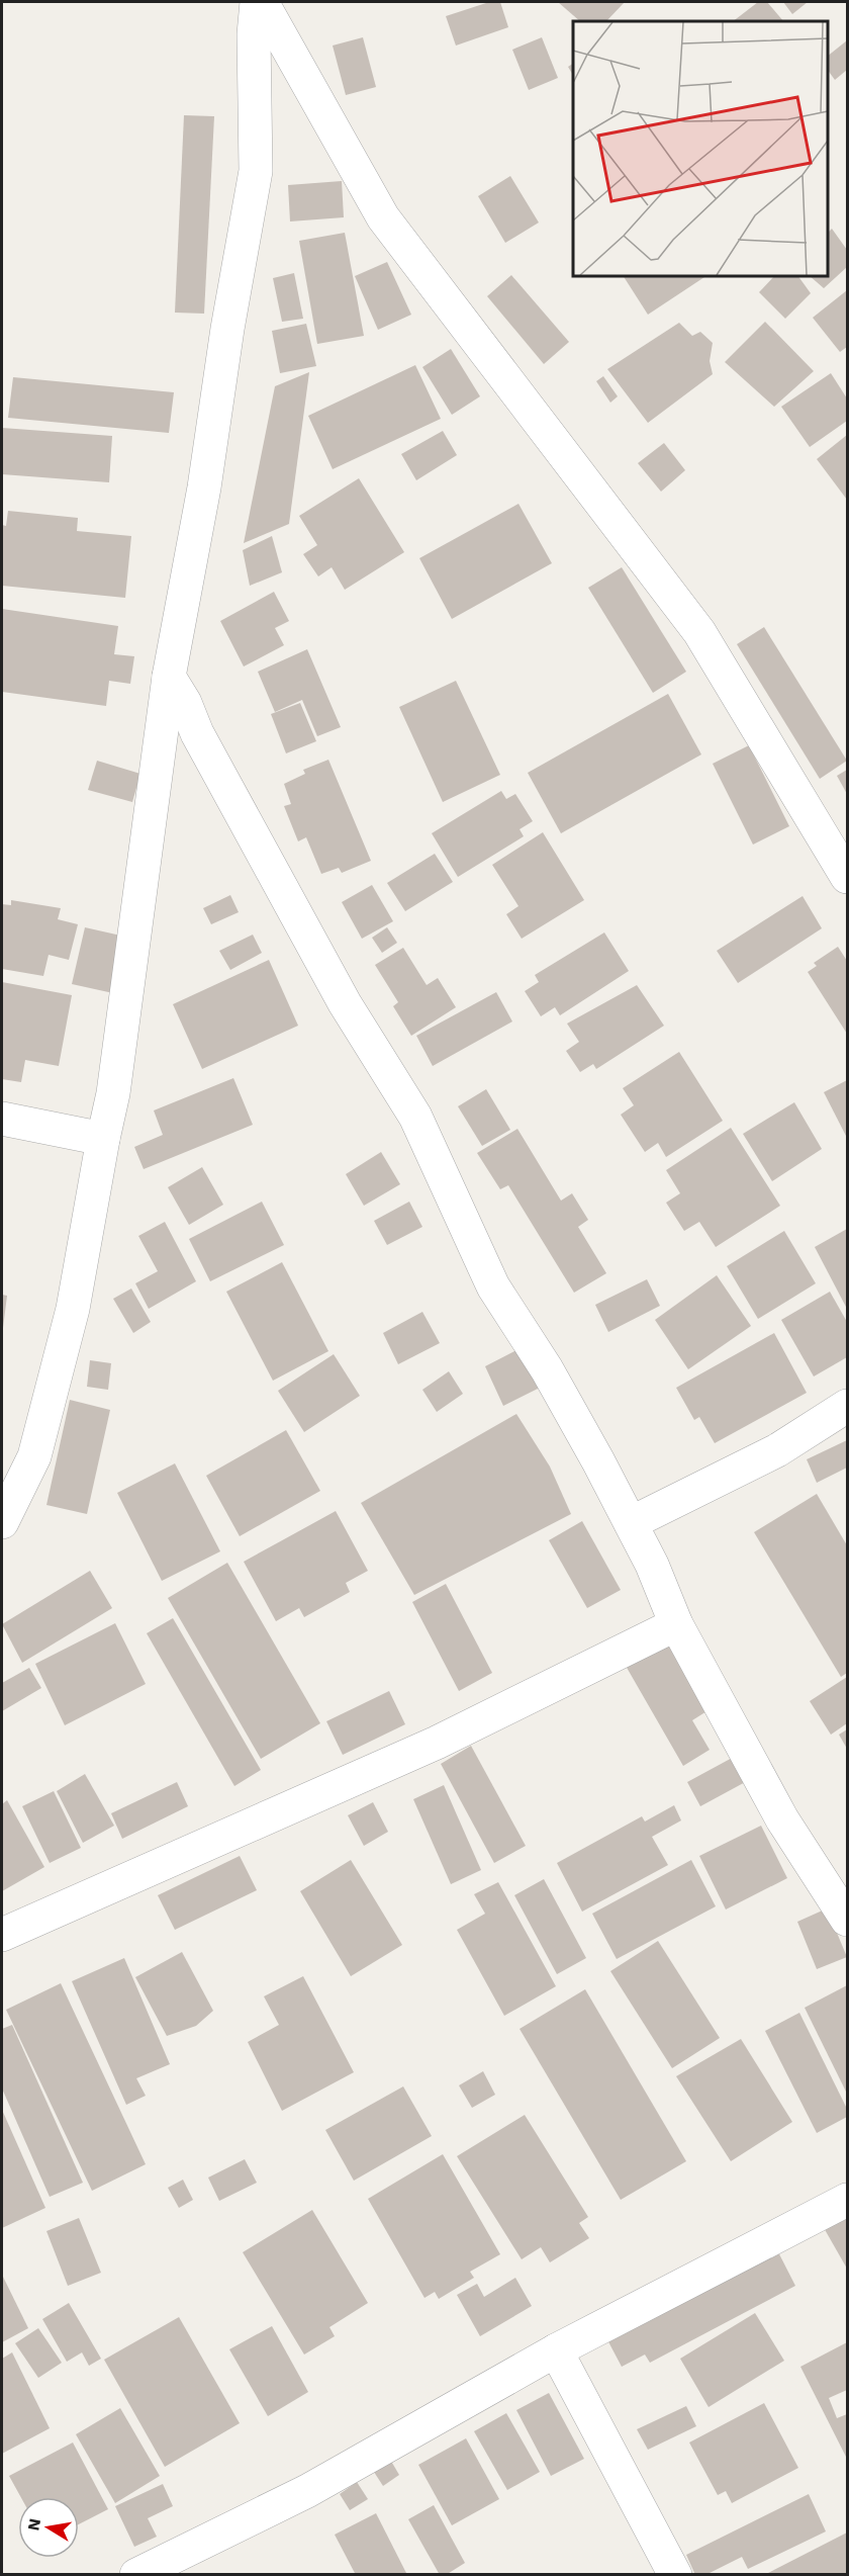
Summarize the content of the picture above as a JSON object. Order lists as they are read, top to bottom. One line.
{"north":"left"}
